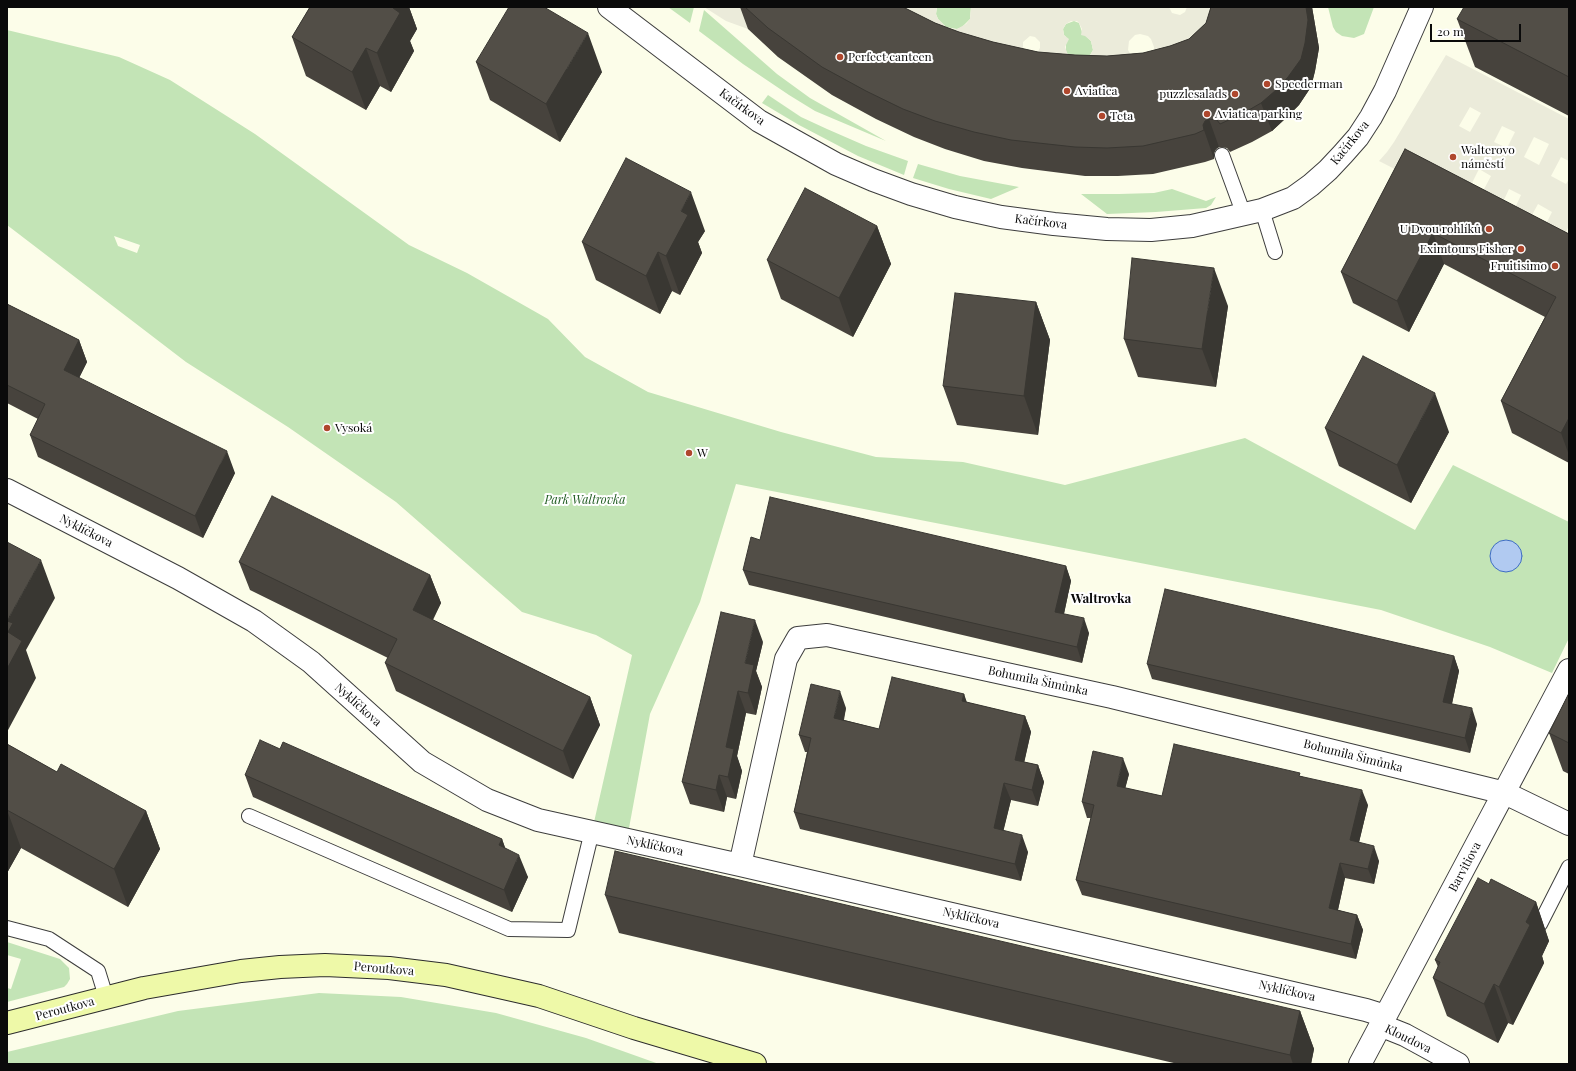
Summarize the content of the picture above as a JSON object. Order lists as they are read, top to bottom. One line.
{"streets":{"street":["Kačírkova","Nyklíčkova","Bohumila Šimůnka","Barvitiova","Peroutkova","Kloudova"]},"crossings":[["Nyklíčkova","Bohumila Šimůnka"],["Nyklíčkova","Barvitiova"],["Nyklíčkova","Kloudova"],["Bohumila Šimůnka","Barvitiova"],["Barvitiova","Kloudova"]],"districts":["Waltrovka"],"parks":["Park Waltrovka"],"places":["Perfect canteen","Speederman","Aviatica","puzzlesalads","Aviatica parking","Teta","Walterovo náměstí","U Dvou rohlíků","Eximtours Fisher","Fruitisimo","Vysoká","W"],"scale_bar":"20 m"}
